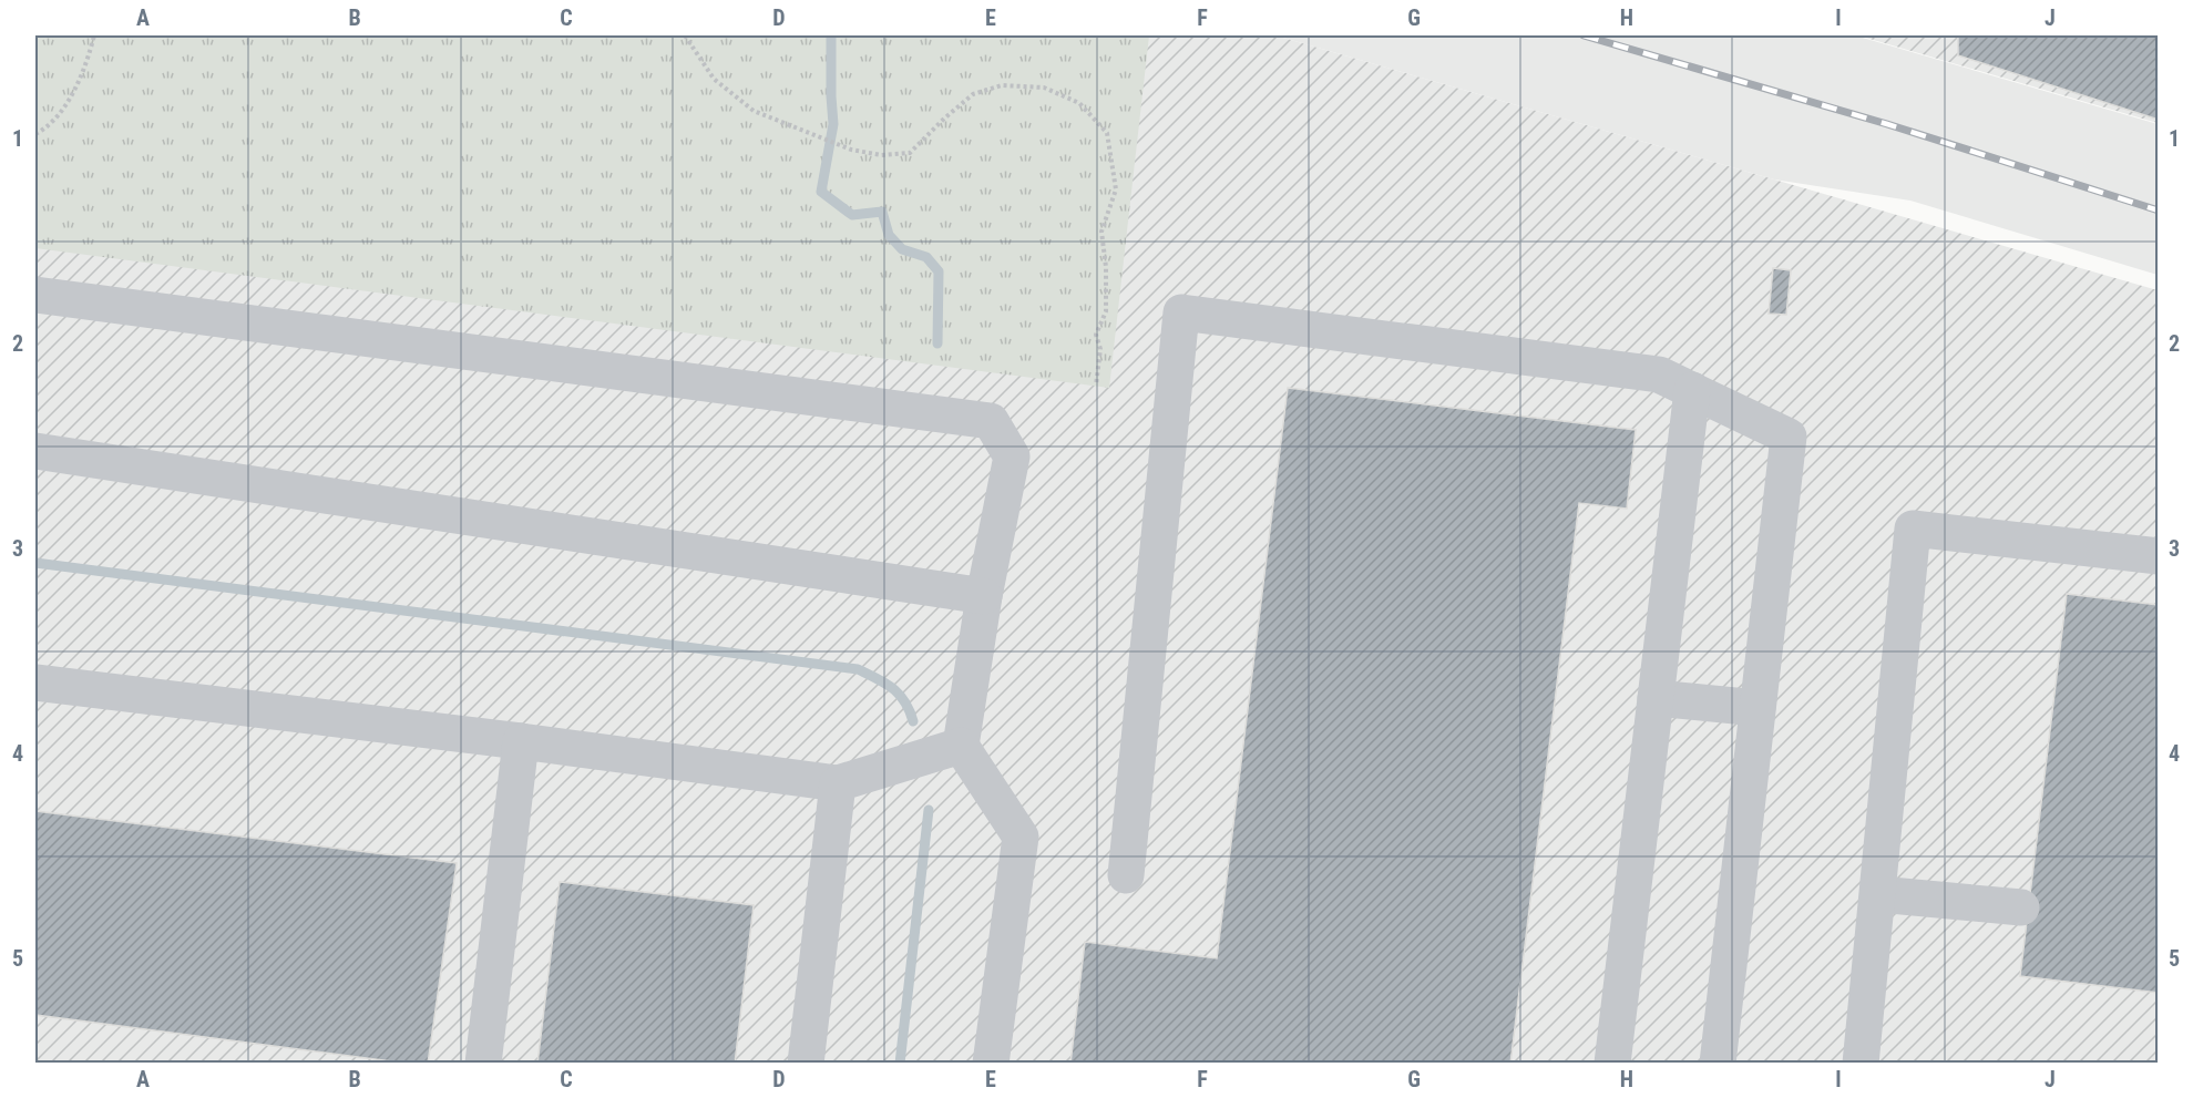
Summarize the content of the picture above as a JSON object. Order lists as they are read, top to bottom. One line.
{"grid":{"columns":["A","B","C","D","E","F","G","H","I","J"],"rows":["1","2","3","4","5"]}}
